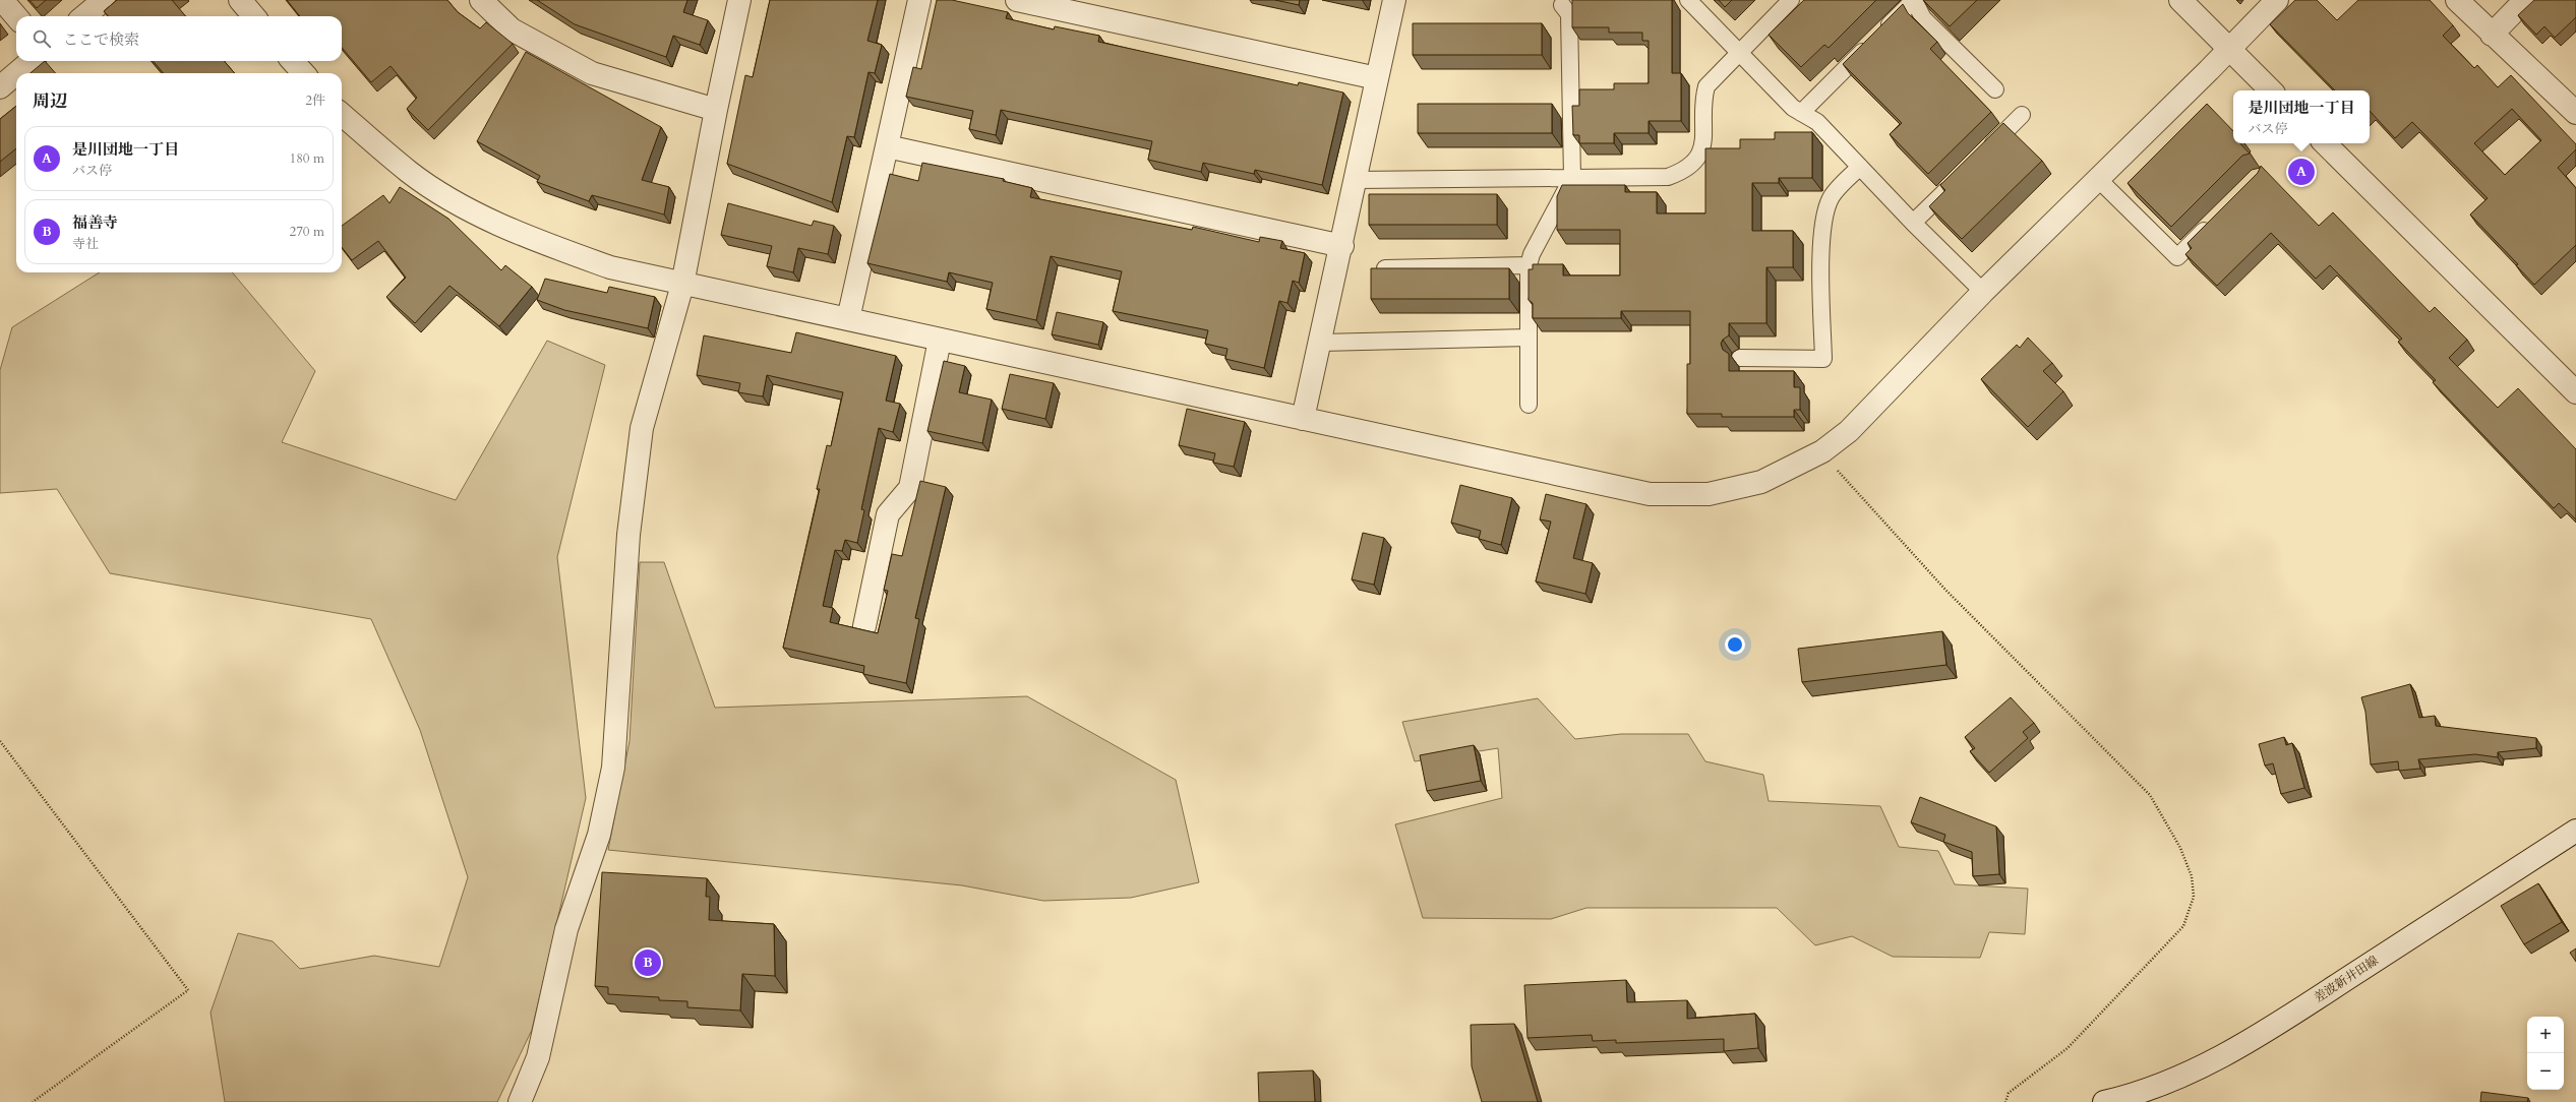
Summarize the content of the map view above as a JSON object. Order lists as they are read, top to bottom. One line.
{"streets":{"street":["差波新井田線"]},"page":{"search":"ここで検索","heading":["周辺","2件"],"popup":["是川団地一丁目","バス停"],"list":[{"mark":"A","name":"是川団地一丁目","note":"バス停","value":"180 m"},{"mark":"B","name":"福善寺","note":"寺社","value":"270 m"}],"pins":["A","B"],"map_buttons":["+","−"]}}
